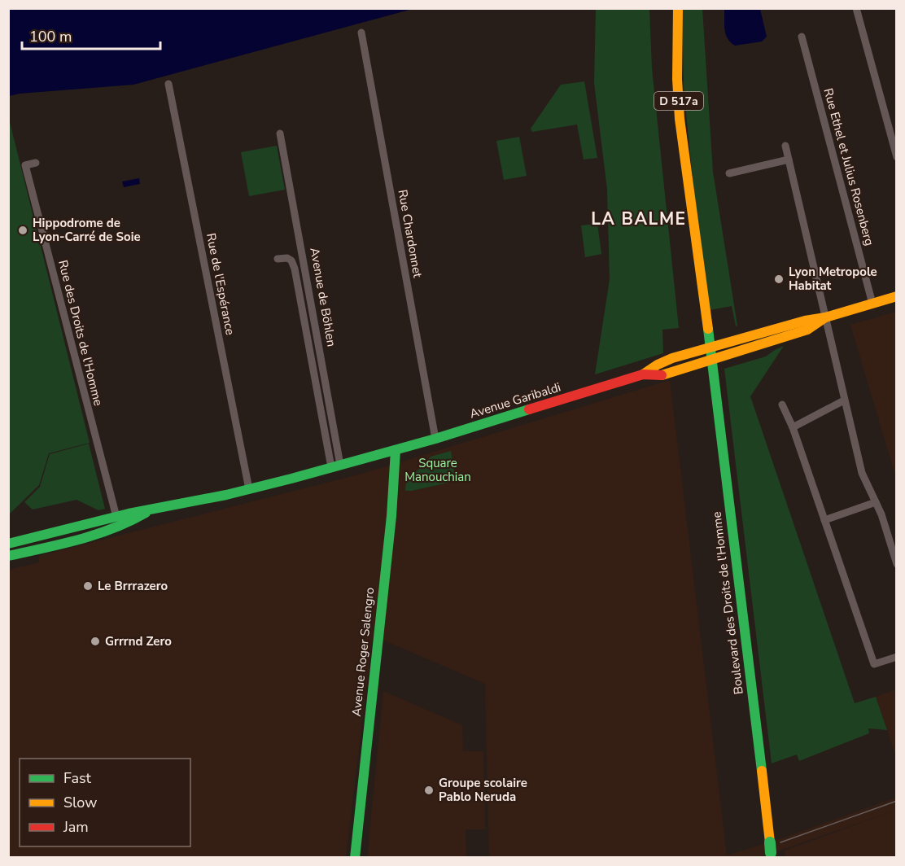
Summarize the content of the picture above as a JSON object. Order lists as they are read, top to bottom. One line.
{"streets":{"main road":["D 517a","Avenue Garibaldi","Boulevard des Droits de l'Homme","Avenue Roger Salengro"],"street":["Rue Ethel et Julius Rosenberg","Rue Chardonnet","Rue de l'Espérance","Avenue de Böhlen","Rue des Droits de l'Homme"]},"crossings":[["D 517a","Avenue Garibaldi"],["D 517a","Boulevard des Droits de l'Homme"],["Rue Ethel et Julius Rosenberg","Avenue Garibaldi"],["Rue Chardonnet","Avenue Garibaldi"],["Avenue Garibaldi","Boulevard des Droits de l'Homme"],["Avenue Garibaldi","Avenue Roger Salengro"]],"districts":["LA BALME"],"parks":["Square Manouchian"],"places":["Hippodrome de Lyon-Carré de Soie","Lyon Metropole Habitat","Le Brrrazero","Grrrnd Zero","Groupe scolaire Pablo Neruda"],"legend":["Fast","Slow","Jam"],"scale_bar":"100 m"}
